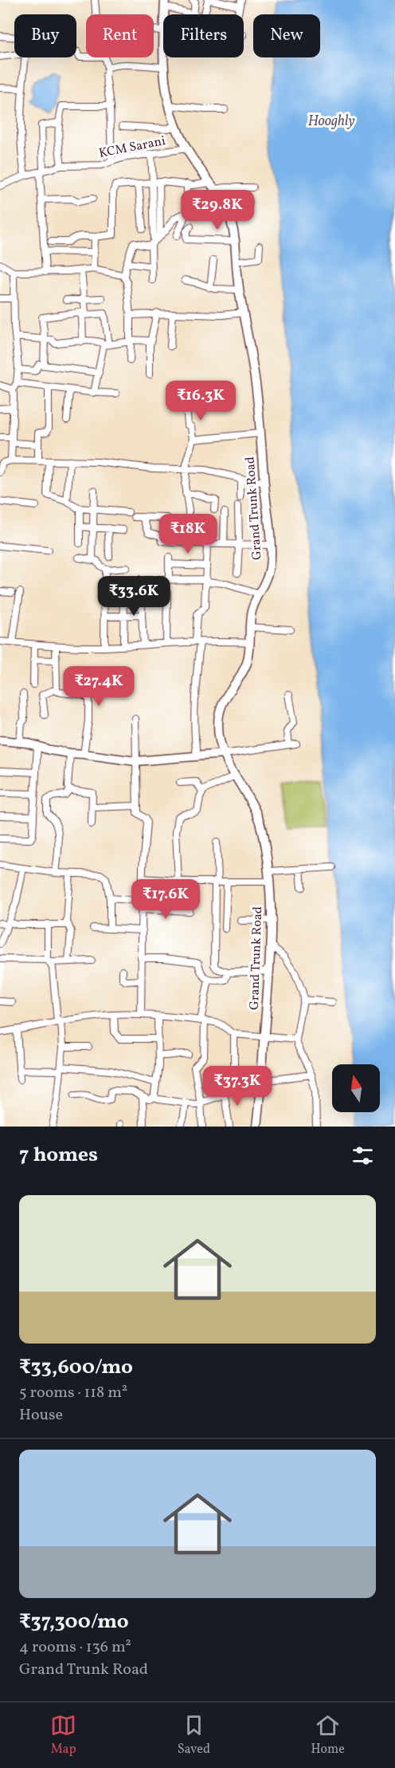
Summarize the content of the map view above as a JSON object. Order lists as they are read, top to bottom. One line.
{"streets":{"main road":["Grand Trunk Road"],"street":["KCM Sarani"]},"crossings":[["KCM Sarani","Grand Trunk Road"]],"water":["Hooghly"],"north":"top","page":{"chip":["Buy","Rent","Filters","New"],"price":["₹29.8K","₹16.3K","₹18K","₹33.6K","₹27.4K","₹17.6K","₹37.3K"],"heading":"7 homes","list":[{"name":"₹33,600/mo","note":"5 rooms · 118 m² · House"},{"name":"₹37,300/mo","note":"4 rooms · 136 m² · Grand Trunk Road"}],"tabs":["Map","Saved","Home"]}}
